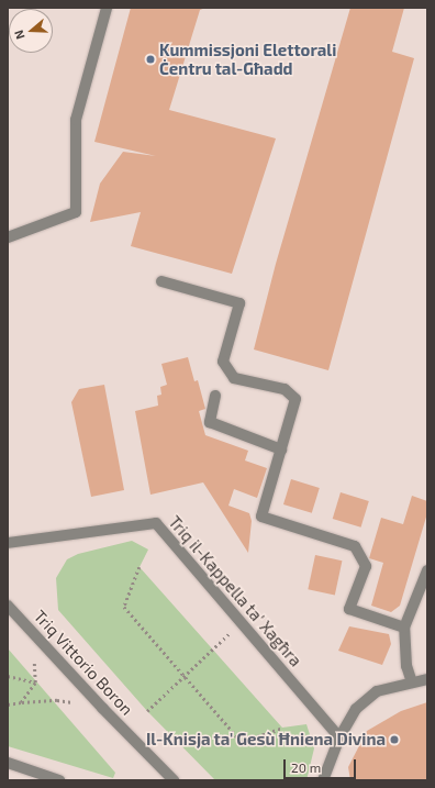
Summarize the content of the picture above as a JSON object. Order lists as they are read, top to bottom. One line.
{"streets":{"street":["Triq il-Kappella ta' Xagħra","Triq Vittorio Boron"]},"places":["Kummissjoni Elettorali Ċentru tal-Għadd","Il-Knisja ta' Gesù Ħniena Divina"],"scale_bar":"20 m","north":"left"}
